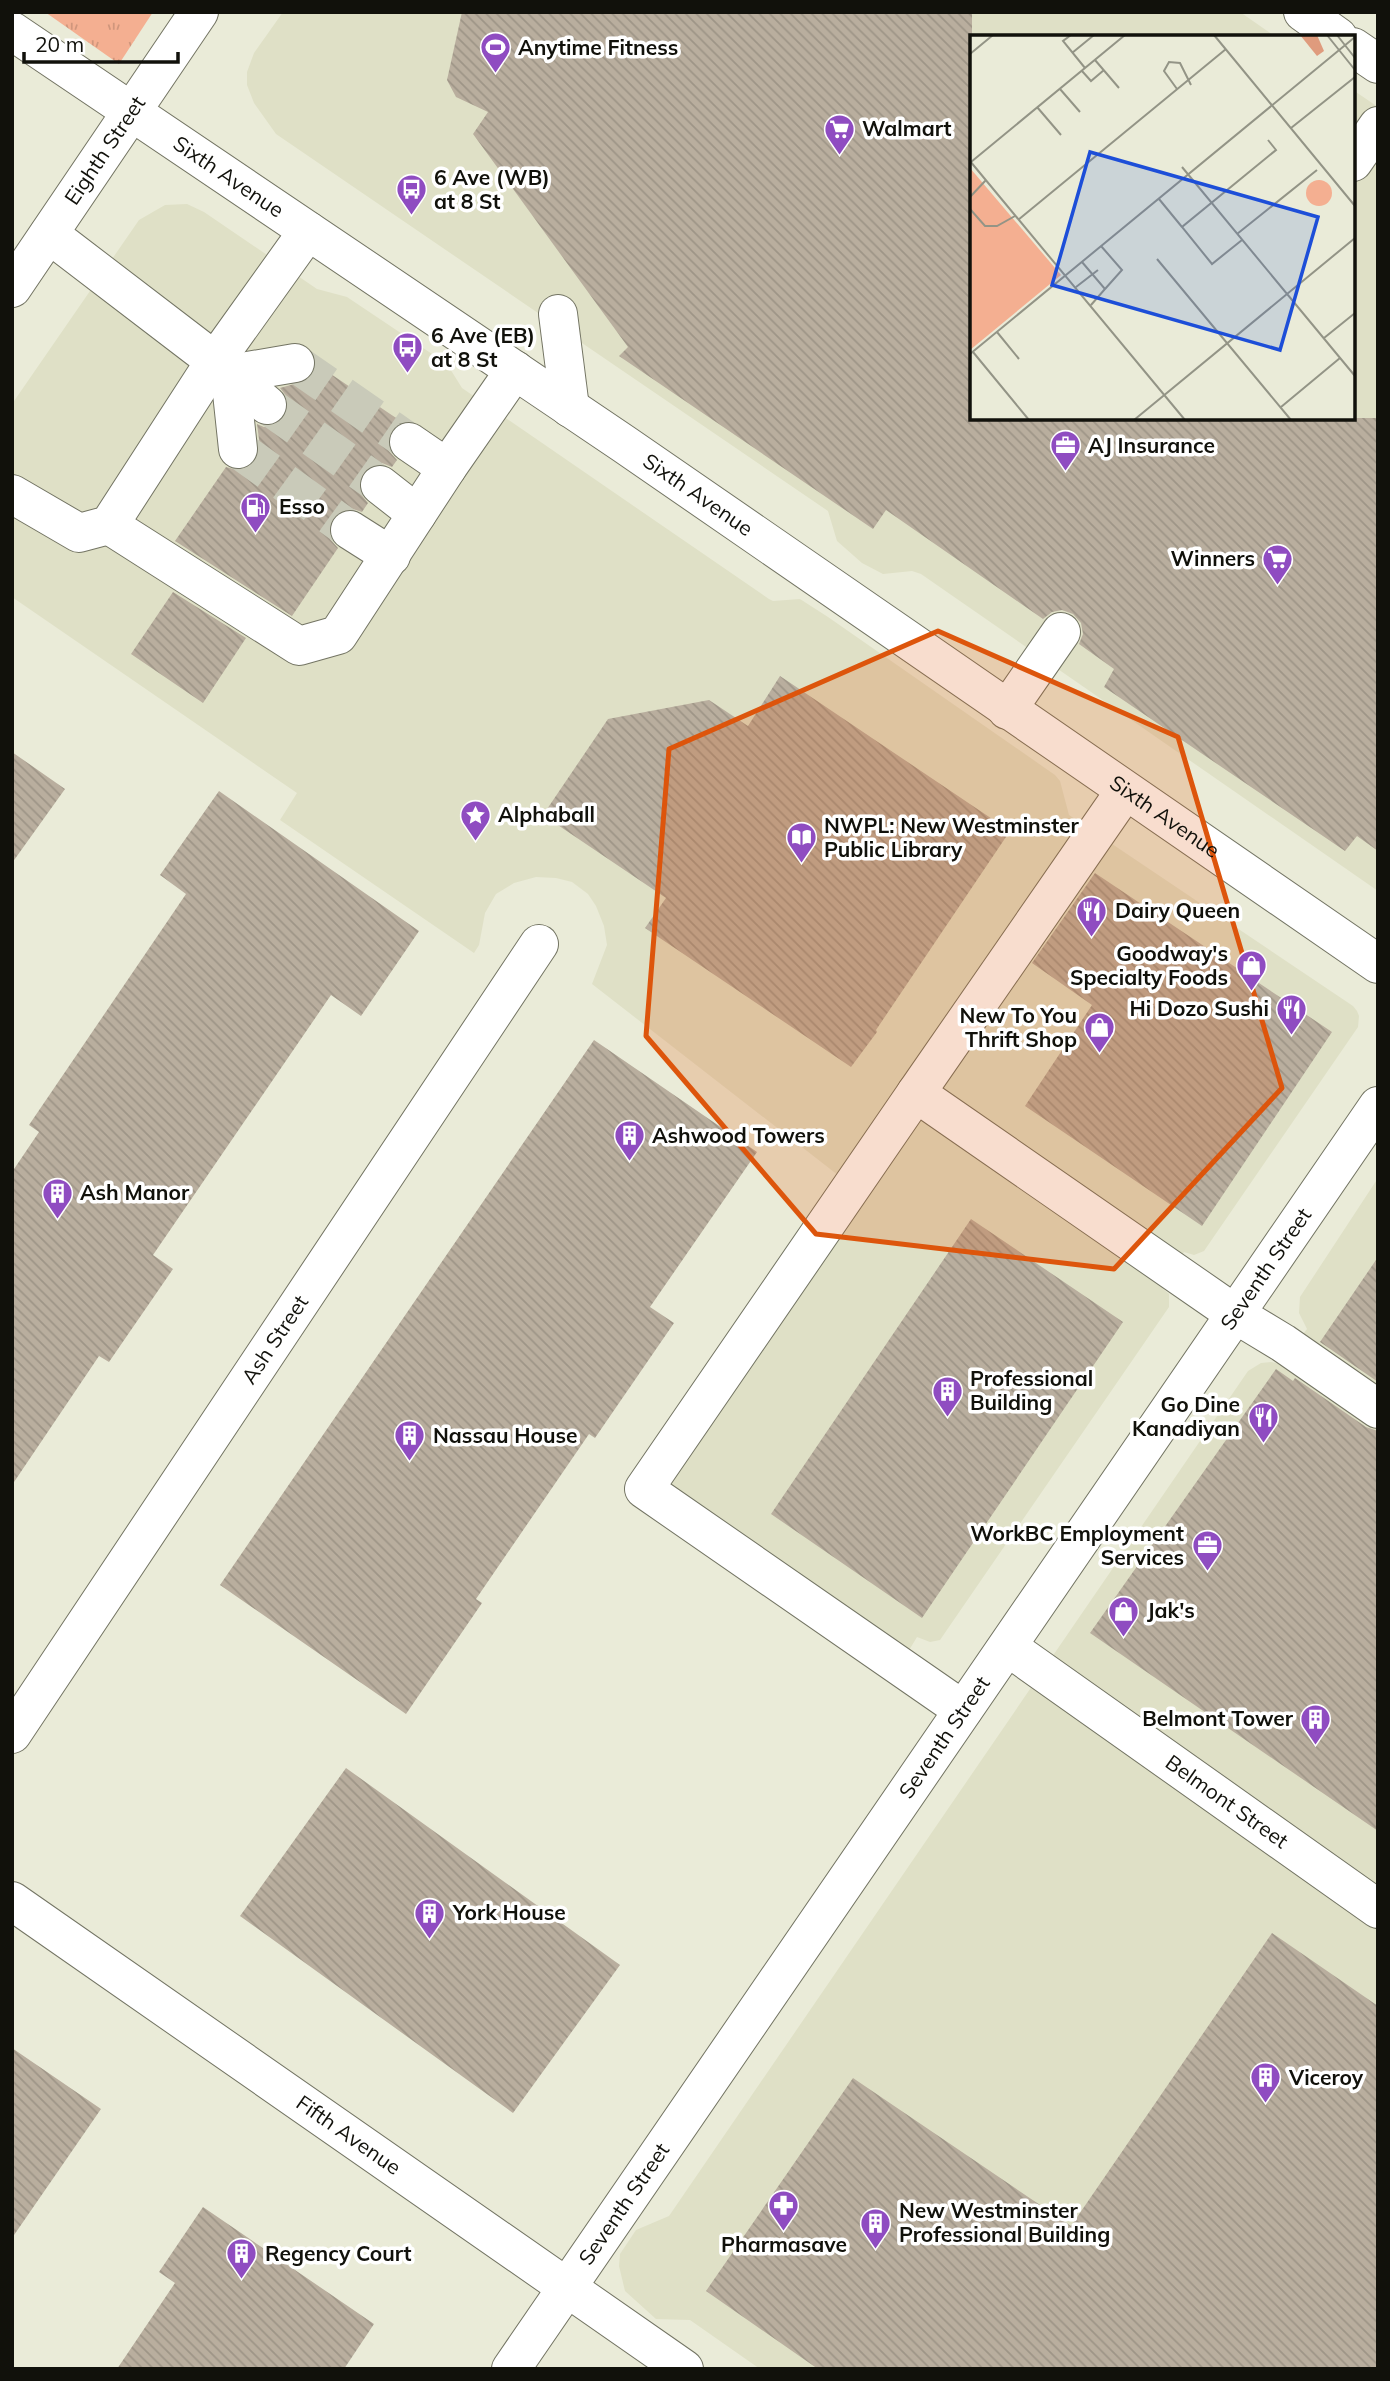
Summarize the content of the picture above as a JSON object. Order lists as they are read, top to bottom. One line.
{"streets":{"street":["Eighth Street","Sixth Avenue","Seventh Street","Ash Street","Belmont Street","Fifth Avenue"]},"crossings":[["Eighth Street","Sixth Avenue"],["Seventh Street","Belmont Street"],["Seventh Street","Fifth Avenue"]],"places":{"sports":["Anytime Fitness"],"supermarket":["Walmart","Winners"],"bus stop":["6 Ave (WB) at 8 St","6 Ave (EB) at 8 St"],"office":["AJ Insurance","WorkBC Employment Services"],"fuel station":["Esso"],"place":["Alphaball"],"library":["NWPL: New Westminster Public Library"],"restaurant":["Dairy Queen","Hi Dozo Sushi","Go Dine Kanadiyan"],"shop":["Goodway's Specialty Foods","New To You Thrift Shop","Jak's"],"building":["Ashwood Towers","Ash Manor","Professional Building","Nassau House","Belmont Tower","York House","Viceroy","New Westminster Professional Building","Regency Court"],"pharmacy":["Pharmasave"]},"scale_bar":"20 m"}
